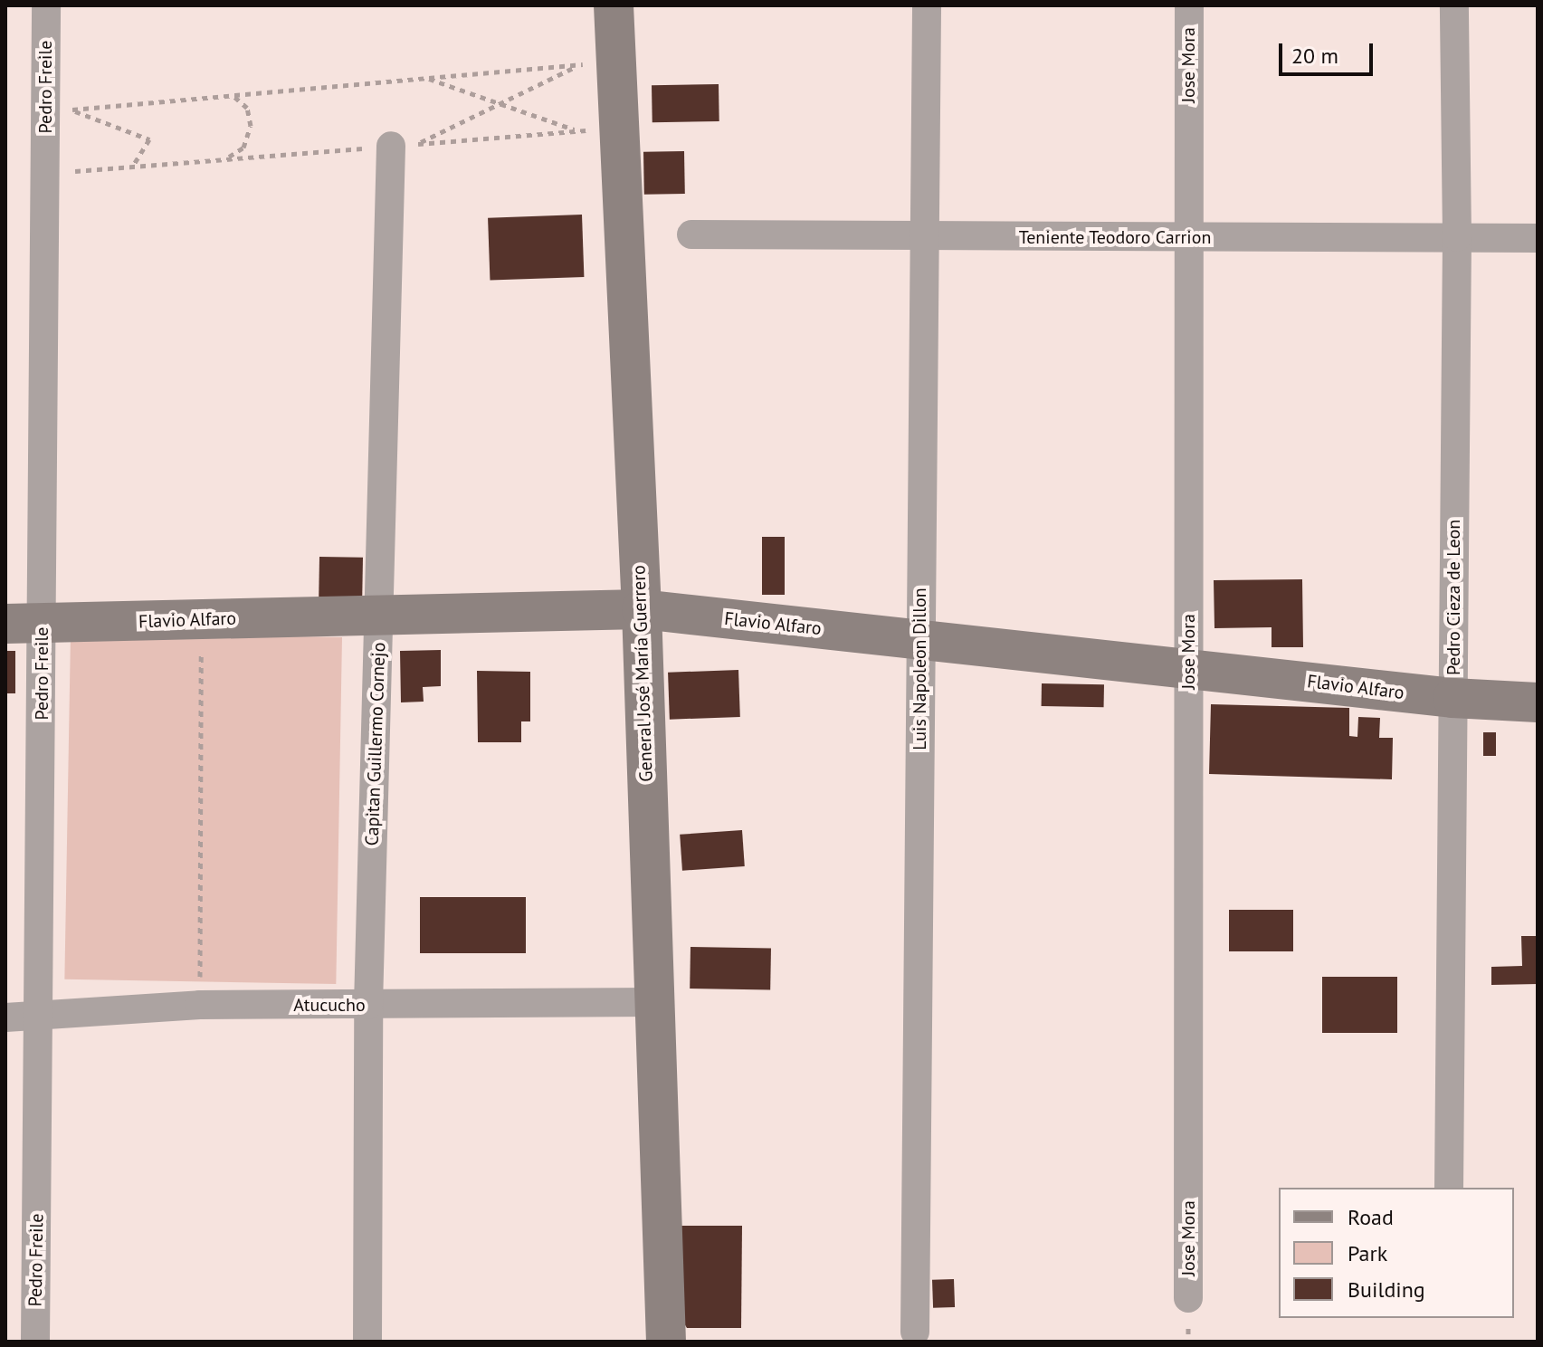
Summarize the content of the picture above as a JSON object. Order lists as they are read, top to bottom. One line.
{"streets":{"street":["Jose Mora","Pedro Freile","Teniente Teodoro Carrion","Pedro Cieza de Leon","Flavio Alfaro","Luis Napoleon Dillon","General José María Guerrero","Capitan Guillermo Cornejo","Atucucho"]},"crossings":[["Jose Mora","Teniente Teodoro Carrion"],["Jose Mora","Flavio Alfaro"],["Pedro Freile","Flavio Alfaro"],["Pedro Freile","Atucucho"],["Teniente Teodoro Carrion","Pedro Cieza de Leon"],["Teniente Teodoro Carrion","Luis Napoleon Dillon"],["Pedro Cieza de Leon","Flavio Alfaro"],["Flavio Alfaro","Luis Napoleon Dillon"],["Flavio Alfaro","General José María Guerrero"],["Flavio Alfaro","Capitan Guillermo Cornejo"],["General José María Guerrero","Atucucho"],["Capitan Guillermo Cornejo","Atucucho"]],"legend":["Road","Park","Building"],"scale_bar":"20 m"}
